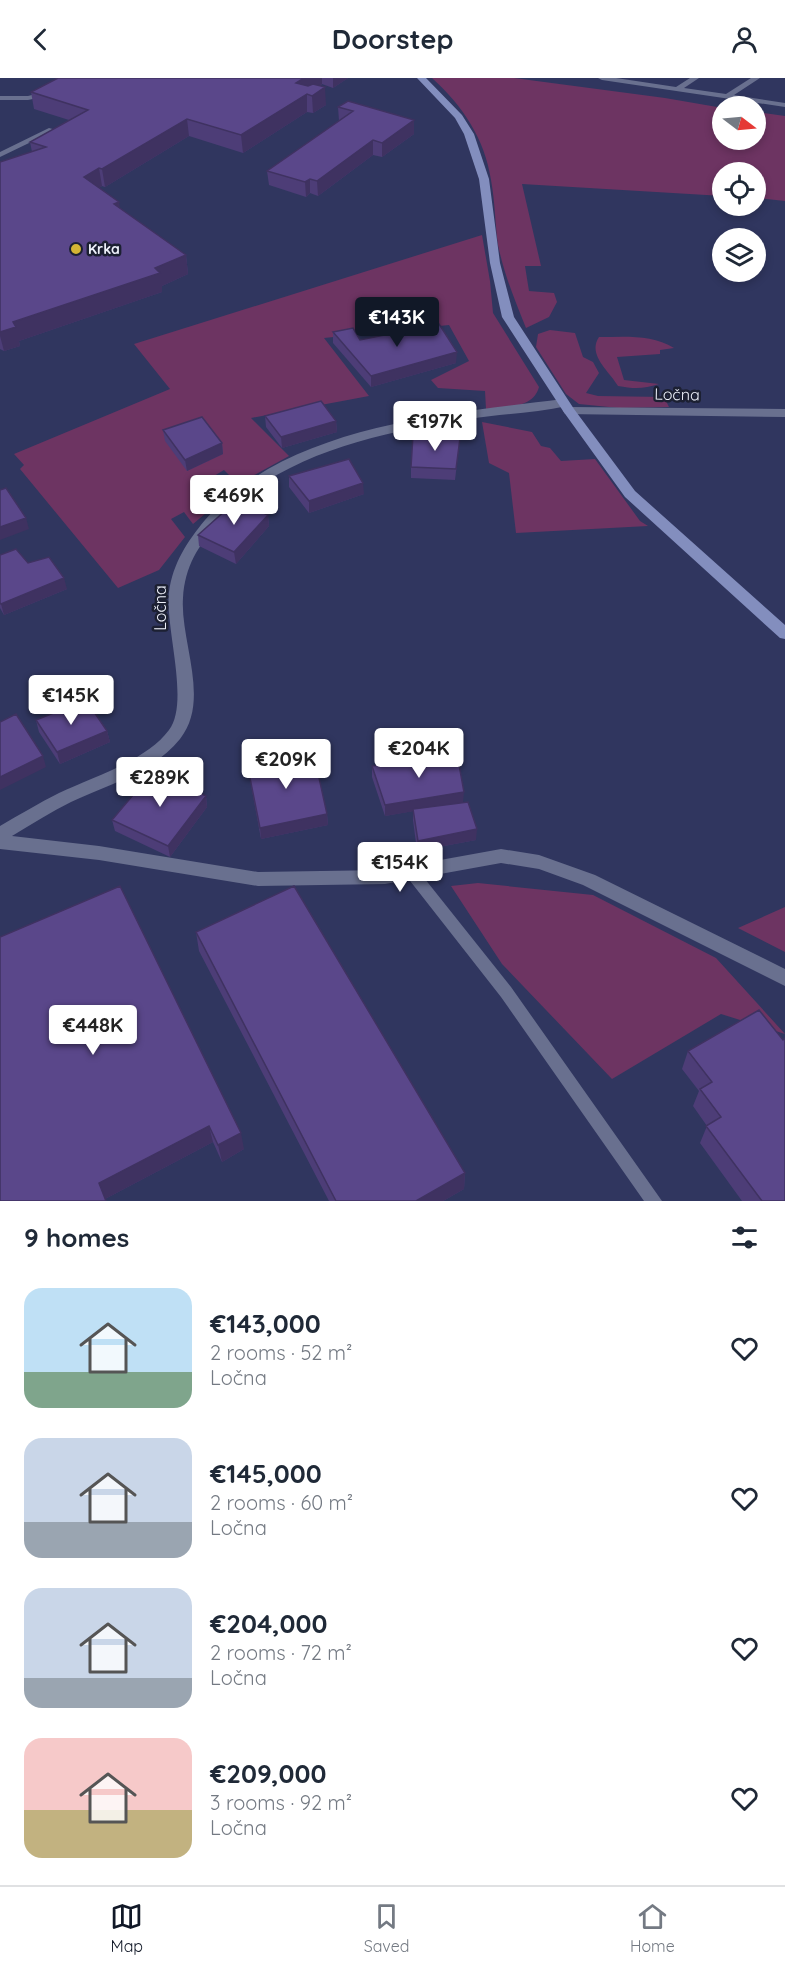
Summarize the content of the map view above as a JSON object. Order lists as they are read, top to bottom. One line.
{"streets":{"street":["Ločna"]},"places":["Krka"],"north":"right","page":{"header":"Doorstep","price":["€143K","€197K","€469K","€145K","€204K","€209K","€289K","€154K","€448K"],"heading":"9 homes","list":[{"name":"€143,000","note":"2 rooms · 52 m² · Ločna"},{"name":"€145,000","note":"2 rooms · 60 m² · Ločna"},{"name":"€204,000","note":"2 rooms · 72 m² · Ločna"},{"name":"€209,000","note":"3 rooms · 92 m² · Ločna"}],"tabs":["Map","Saved","Home"]}}
